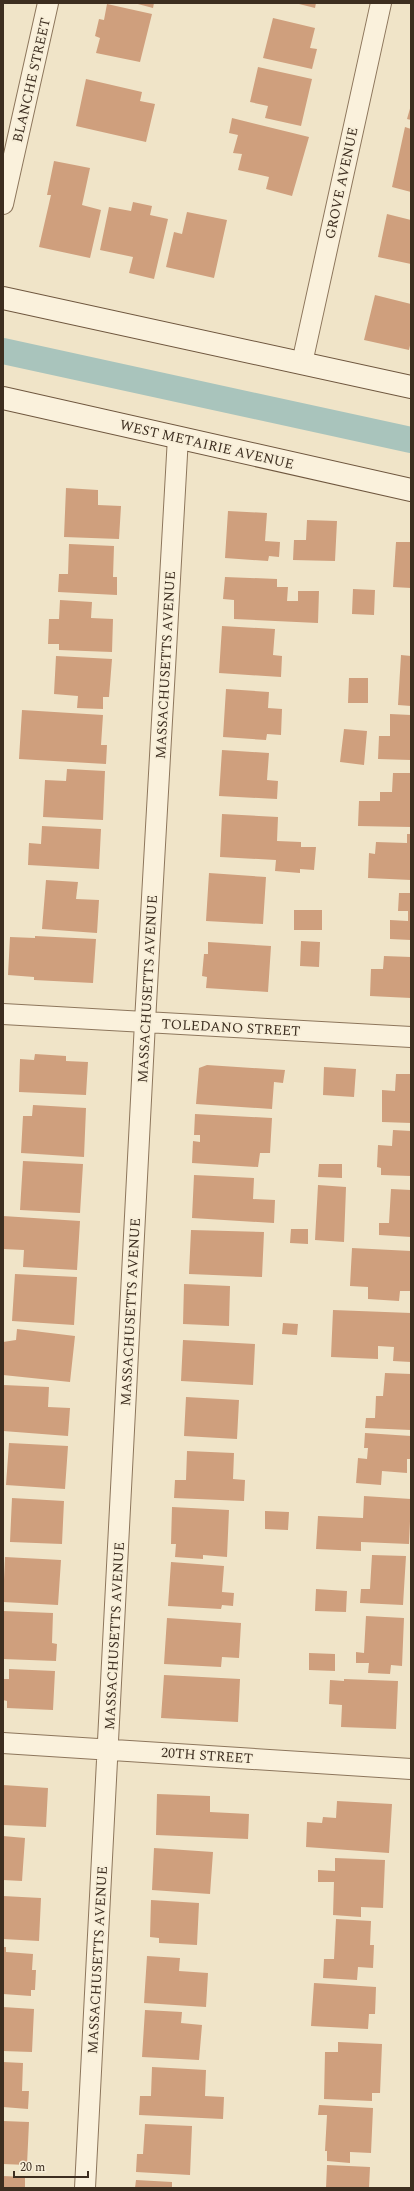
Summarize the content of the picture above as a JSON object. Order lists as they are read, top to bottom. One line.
{"streets":{"main road":["WEST METAIRIE AVENUE"],"street":["BLANCHE STREET","GROVE AVENUE","MASSACHUSETTS AVENUE","TOLEDANO STREET","20TH STREET"]},"crossings":[["WEST METAIRIE AVENUE","MASSACHUSETTS AVENUE"],["MASSACHUSETTS AVENUE","TOLEDANO STREET"],["MASSACHUSETTS AVENUE","20TH STREET"]],"scale_bar":"20 m"}
